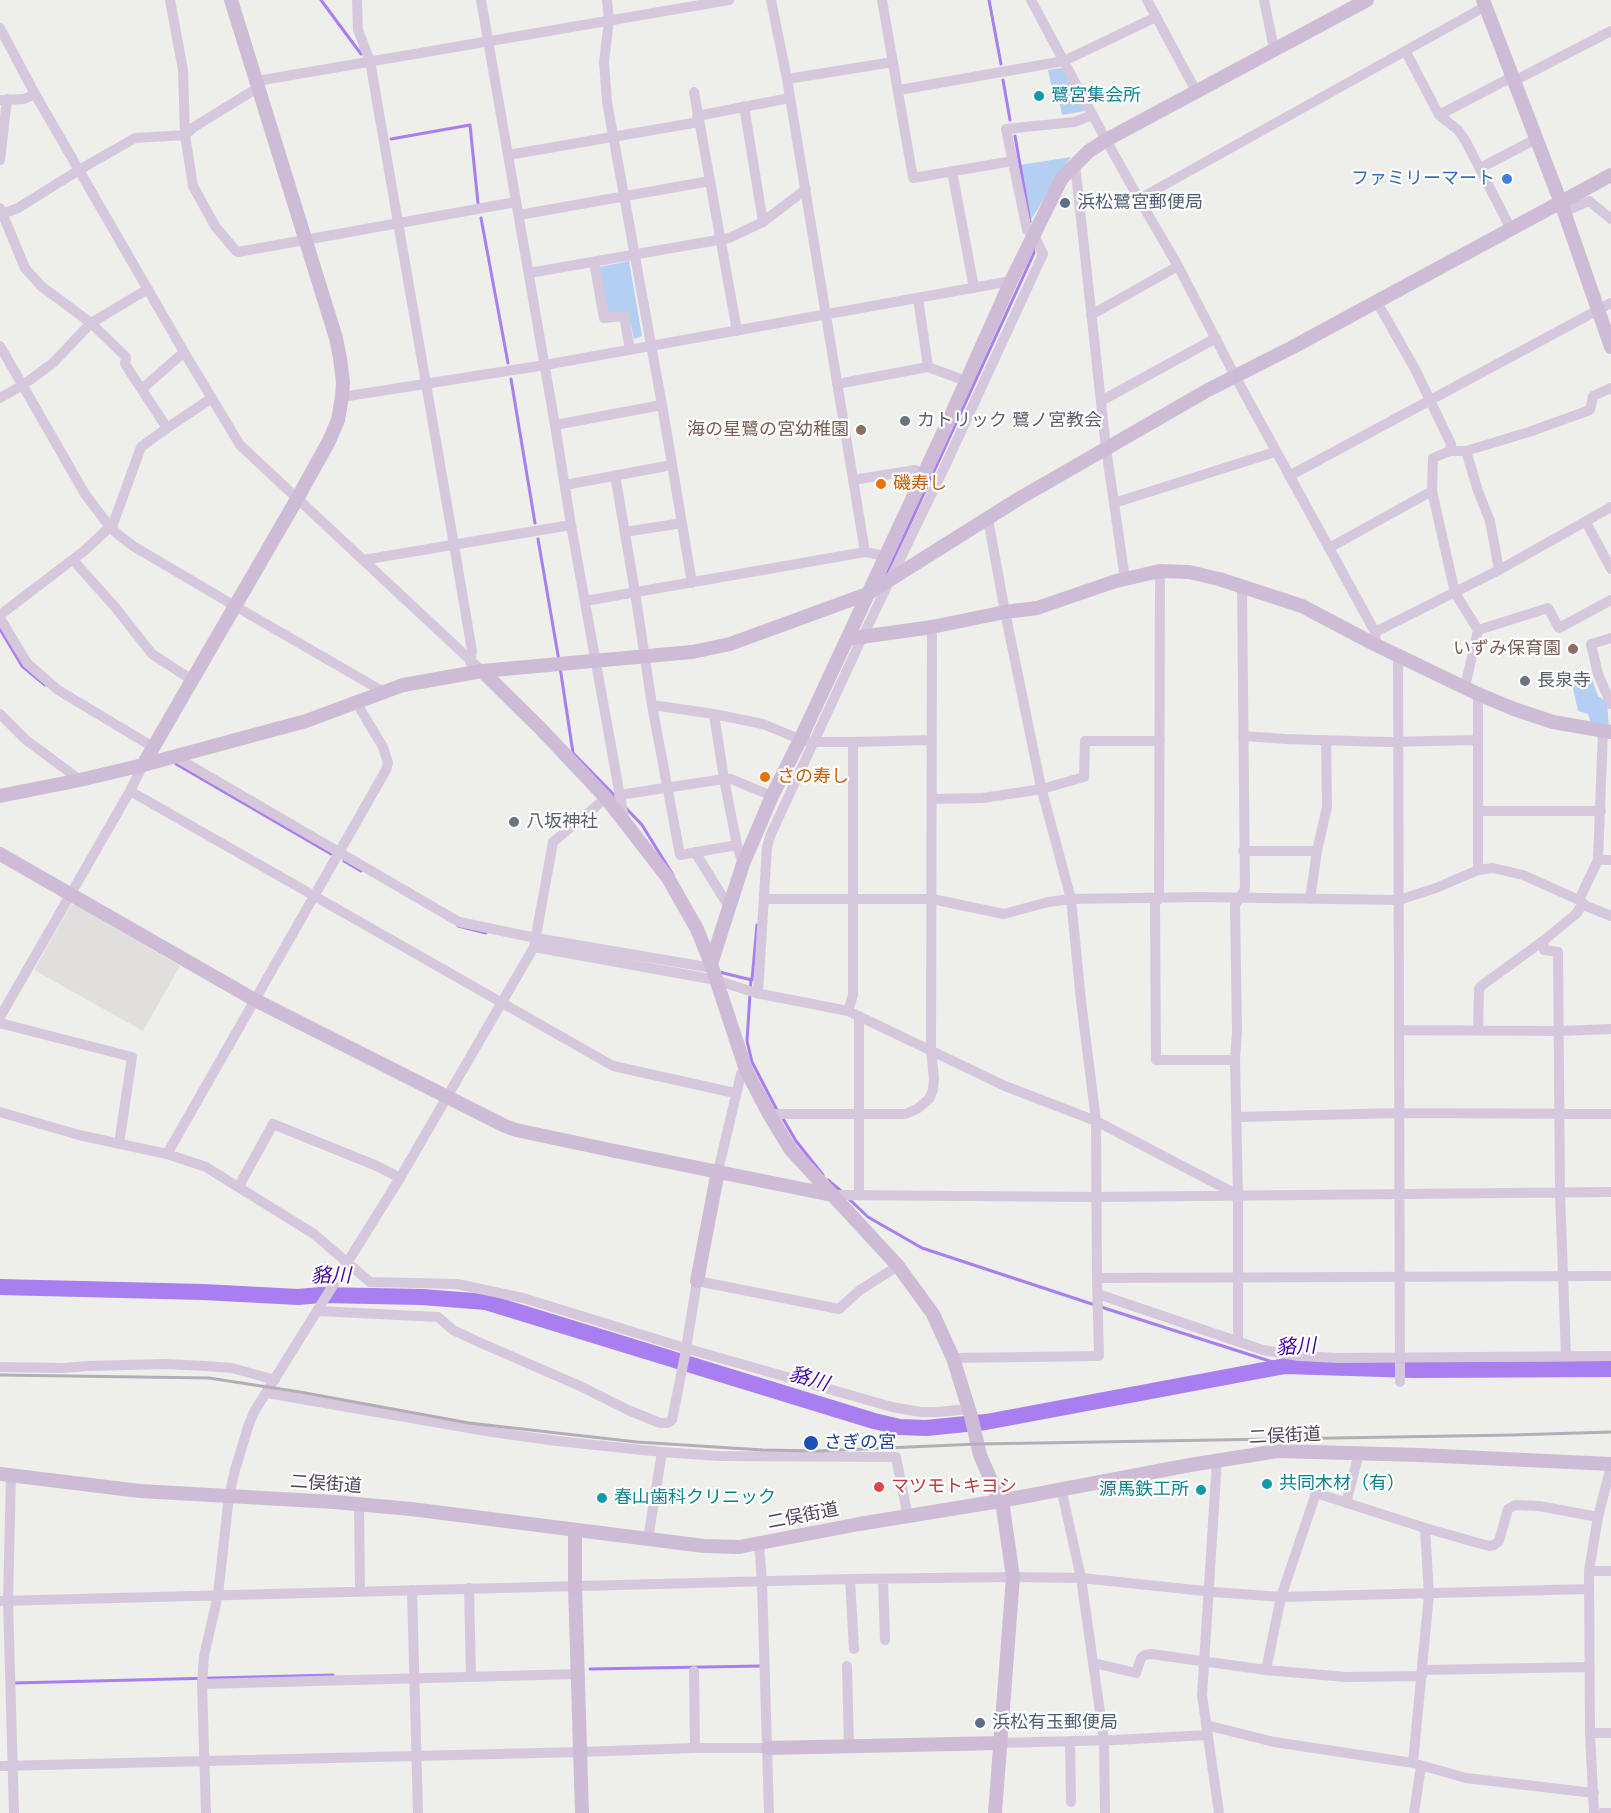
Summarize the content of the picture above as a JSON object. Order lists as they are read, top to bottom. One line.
{"streets":{"street":["二俣街道"]},"water":["貉川"],"places":["鷺宮集会所","ファミリーマート","浜松鷺宮郵便局","カトリック 鷺ノ宮教会","海の星鷺の宮幼稚園","磯寿し","いずみ保育園","長泉寺","さの寿し","八坂神社","さぎの宮","共同木材（有）","マツモトキヨシ","源馬鉄工所","春山歯科クリニック","浜松有玉郵便局"]}
